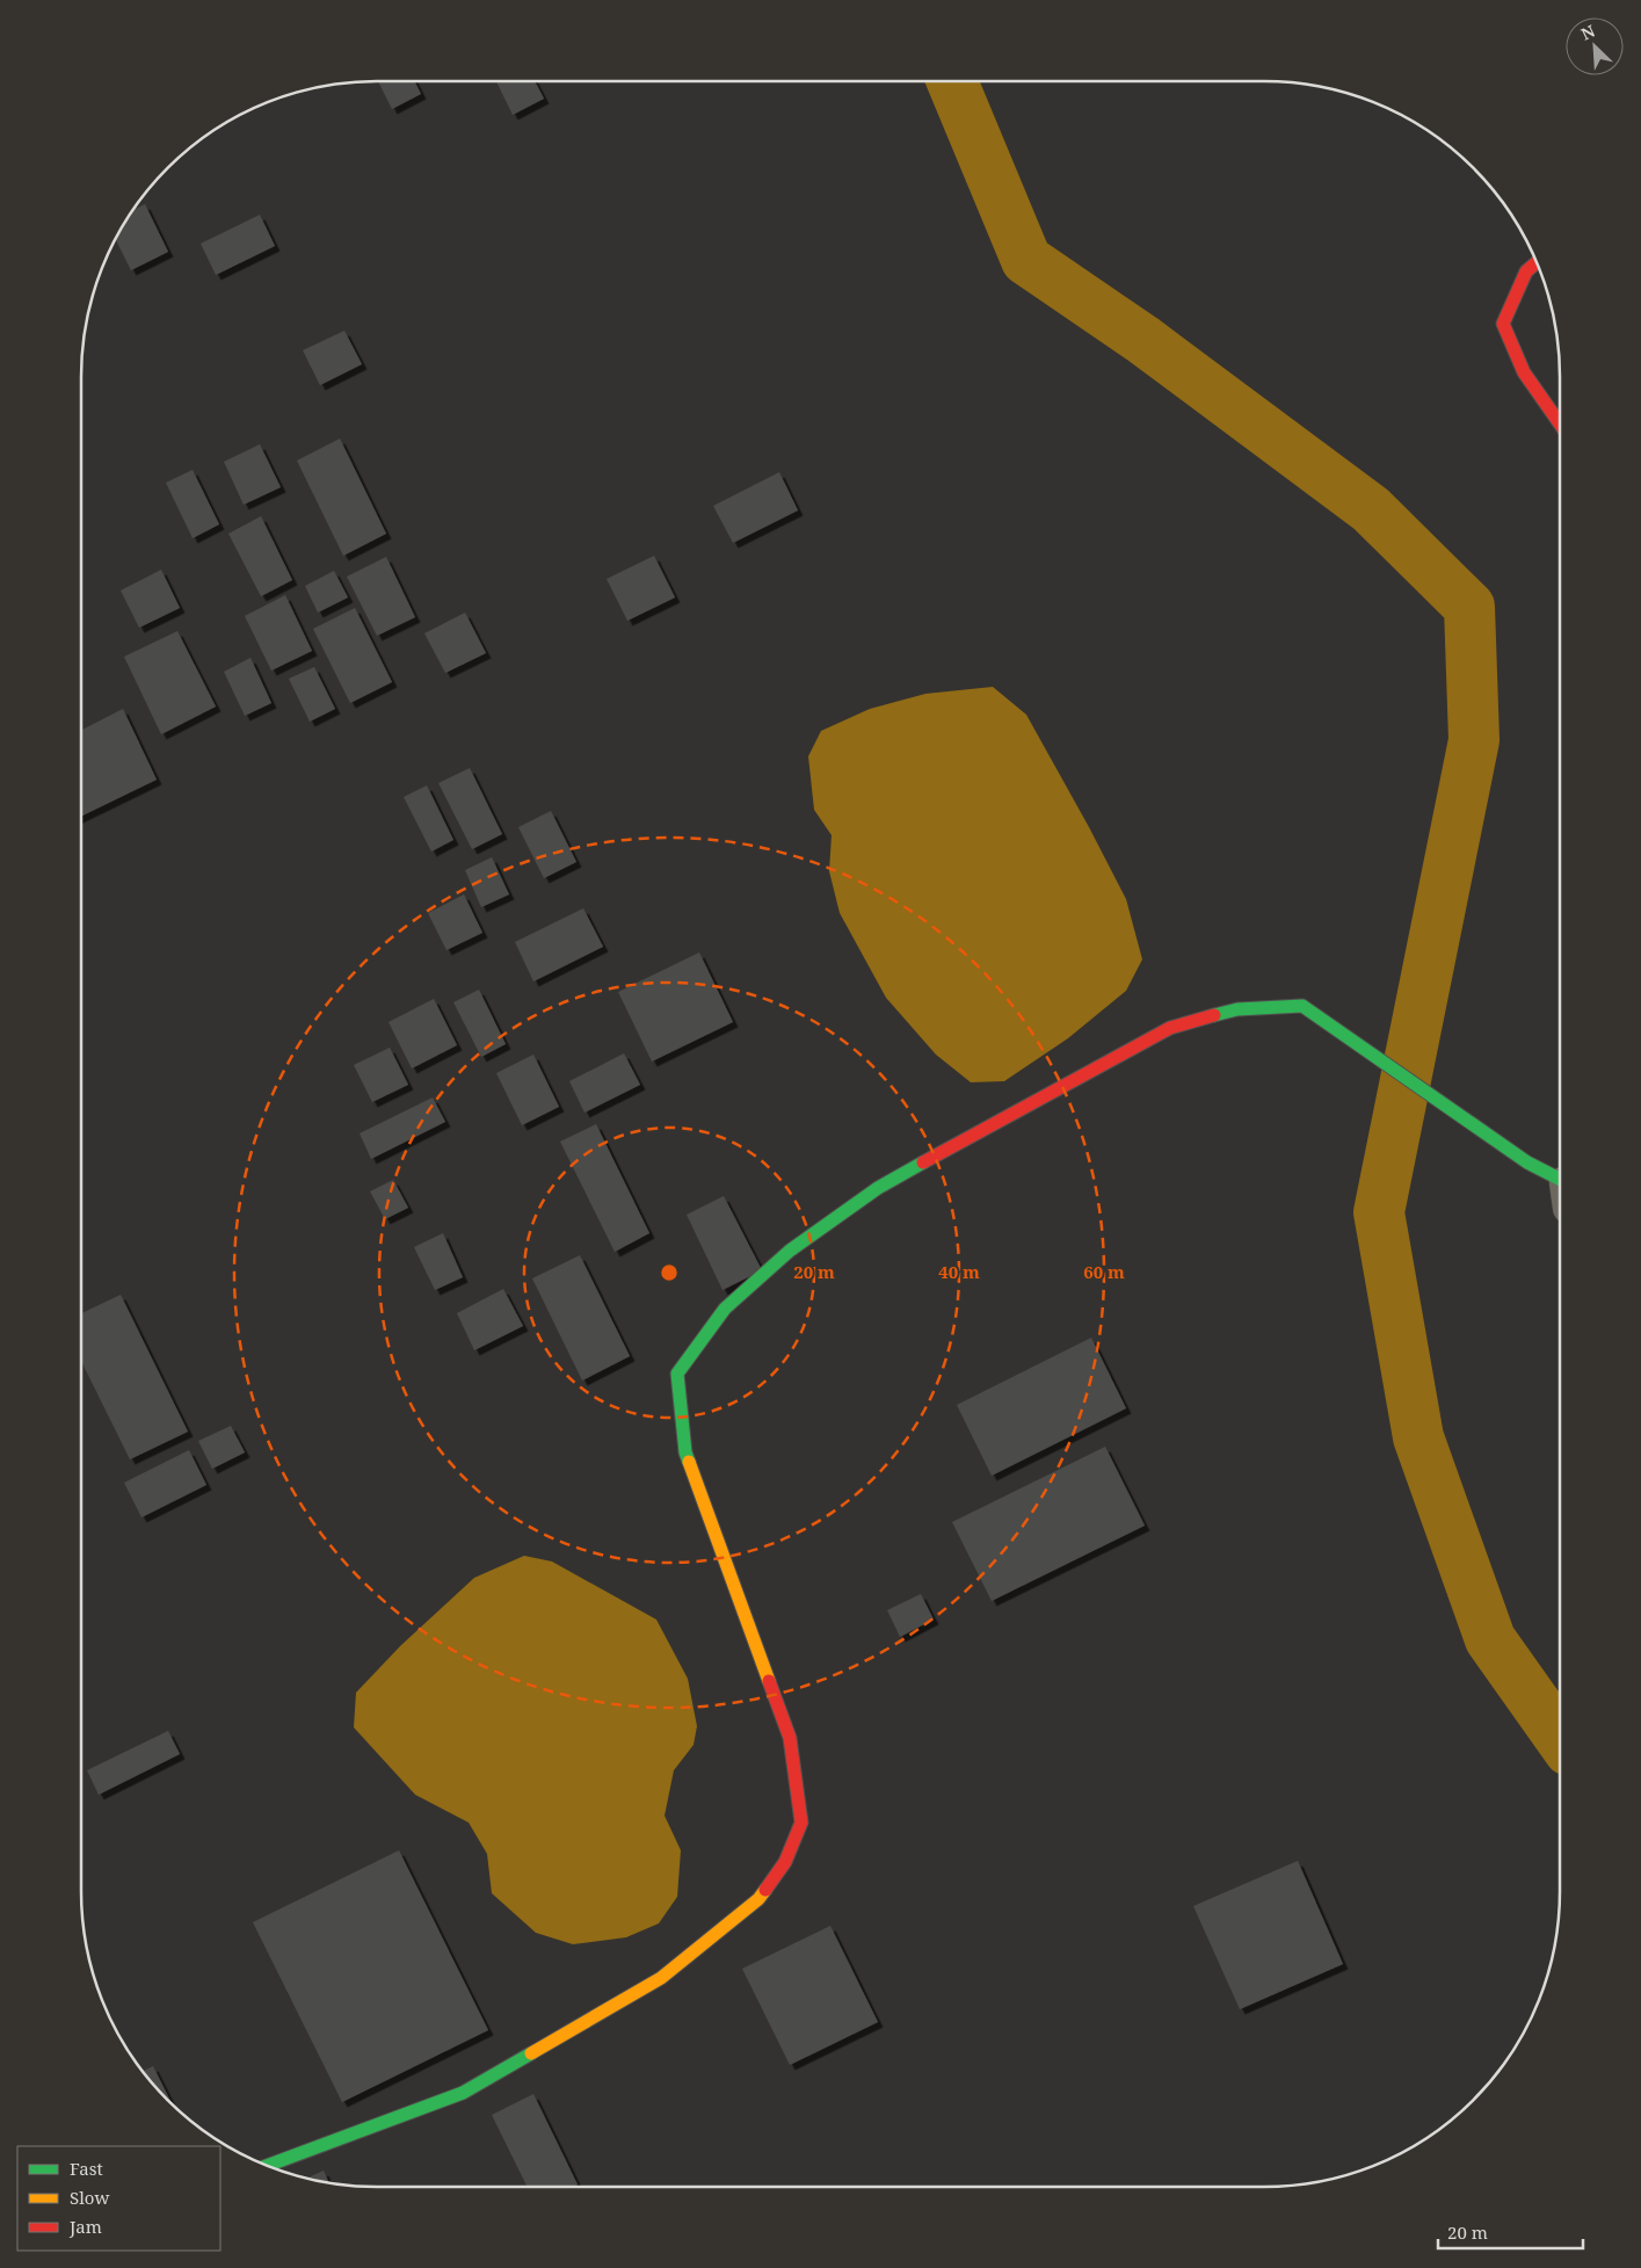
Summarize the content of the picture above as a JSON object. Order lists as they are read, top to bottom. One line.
{"legend":["Fast","Slow","Jam"],"scale_bar":"20 m","north":"top left","rings":["20 m","40 m","60 m"]}
